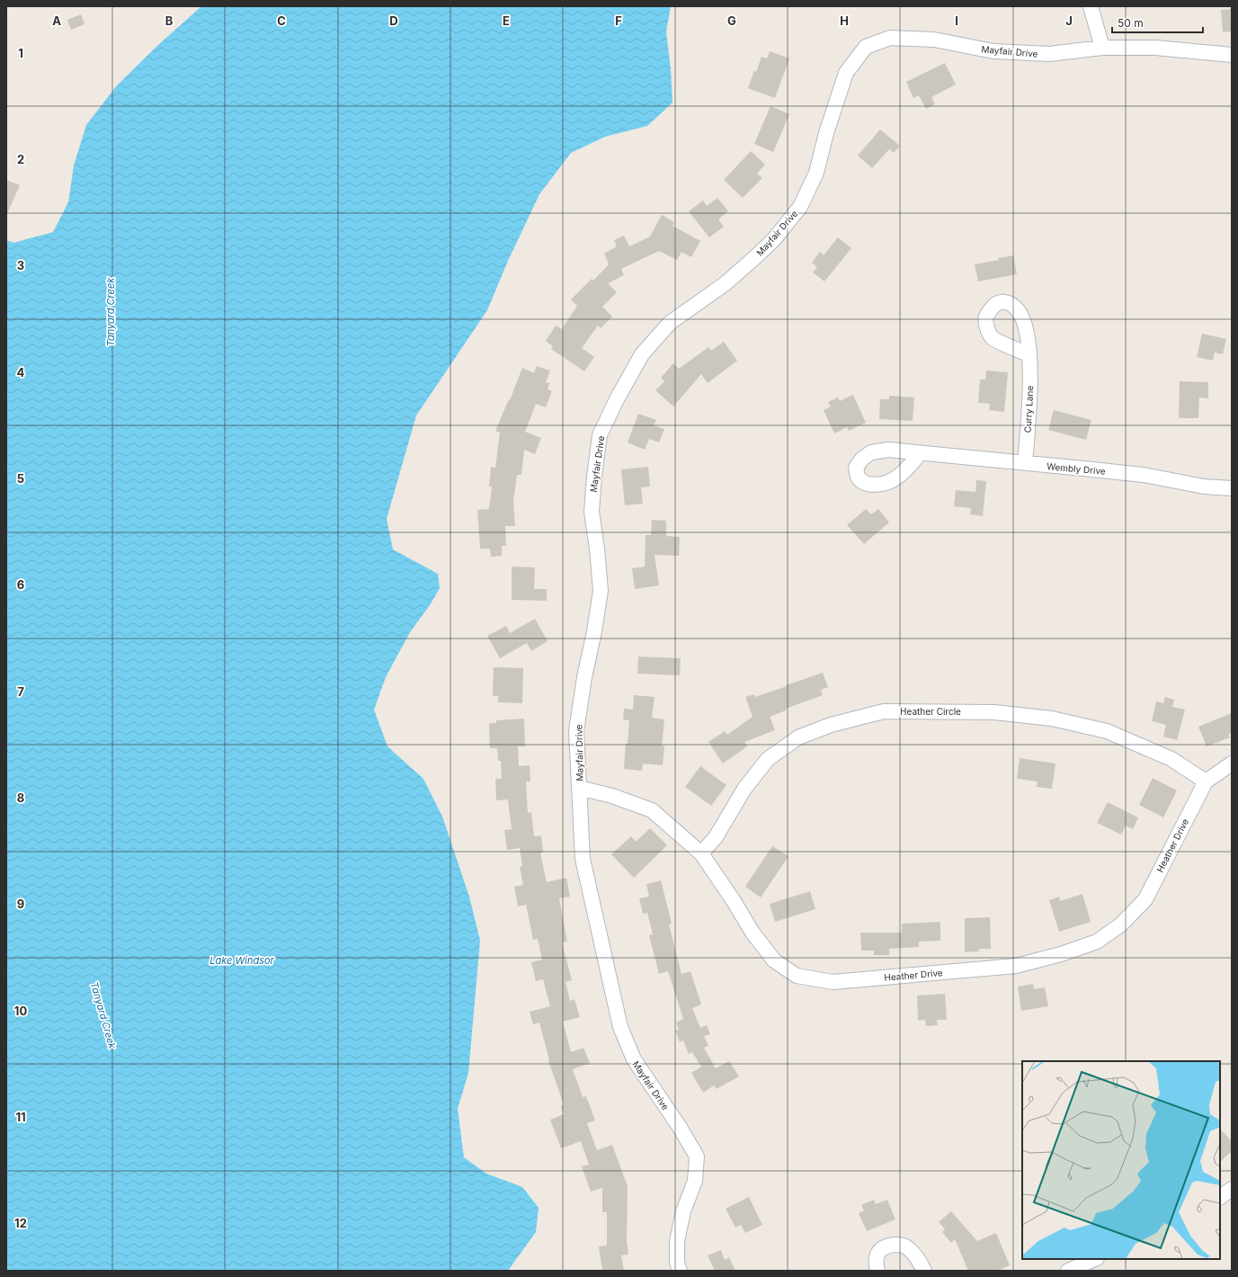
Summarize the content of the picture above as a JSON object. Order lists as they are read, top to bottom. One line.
{"streets":{"street":["Mayfair Drive","Curry Lane","Wembly Drive","Heather Circle","Heather Drive"]},"crossings":[["Mayfair Drive","Heather Drive"],["Curry Lane","Wembly Drive"],["Heather Circle","Heather Drive"]],"water":["Tanyard Creek","Lake Windsor"],"scale_bar":"50 m","grid":{"columns":["A","B","C","D","E","F","G","H","I","J"],"rows":["1","2","3","4","5","6","7","8","9","10","11","12"]}}
